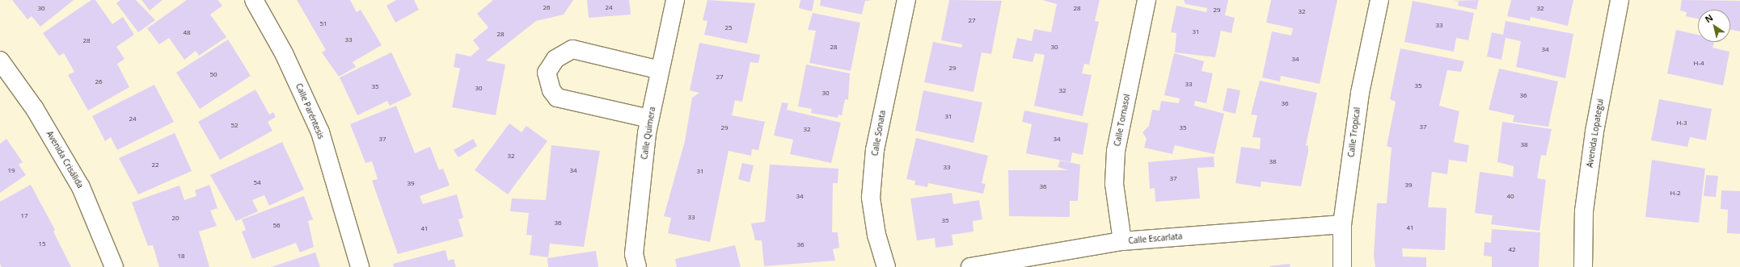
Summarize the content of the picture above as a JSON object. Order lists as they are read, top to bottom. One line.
{"streets":{"street":["Calle Paréntesis","Calle Tornasol","Calle Tropical","Calle Quimera","Calle Sonata","Avenida Lopategui","Avenida Crisálida","Calle Escarlata"]},"crossings":[["Calle Tornasol","Calle Escarlata"],["Calle Tropical","Calle Escarlata"]],"house_numbers":["26","24","30","28","32","29","32","27","51","33","25","31","48","28","33","28","28","30","34","34","H-4","29","50","27","26","33","35","35","30","32","30","36","36","31","24","H-3","52","37","29","35","32","37","34","38","32","38","22","33","19","34","31","37","54","39","39","36","H-2","34","40","17","33","20","35","36","56","41","41","15","36","42","18"],"north":"top left"}
